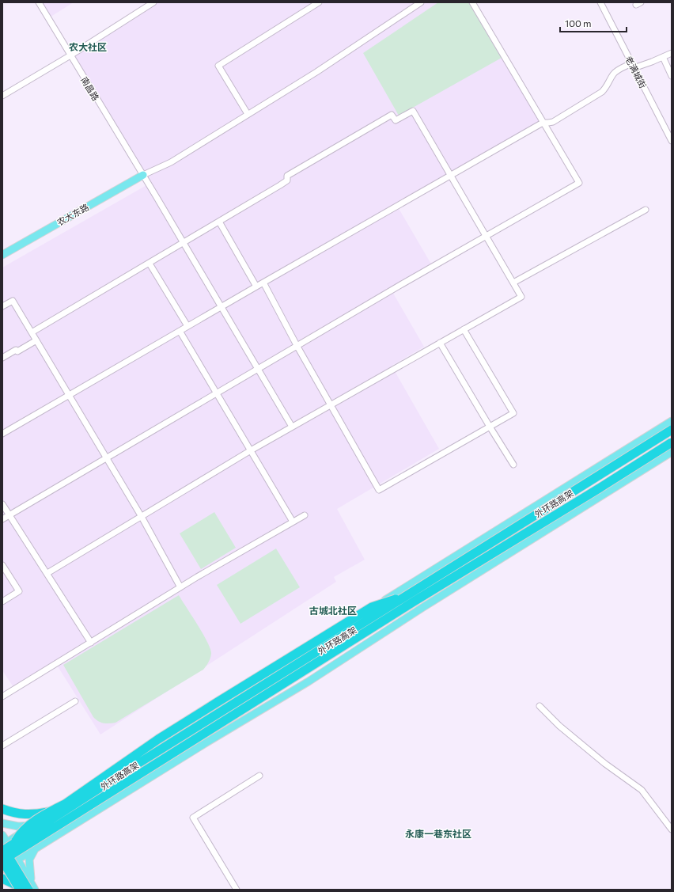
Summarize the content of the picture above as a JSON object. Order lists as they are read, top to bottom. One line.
{"streets":{"highway":["外环路高架"],"main road":["农大东路"],"street":["老满城街","南昌路"]},"crossings":[["南昌路","农大东路"]],"districts":["农大社区","古城北社区","永康一巷东社区"],"scale_bar":"100 m"}
